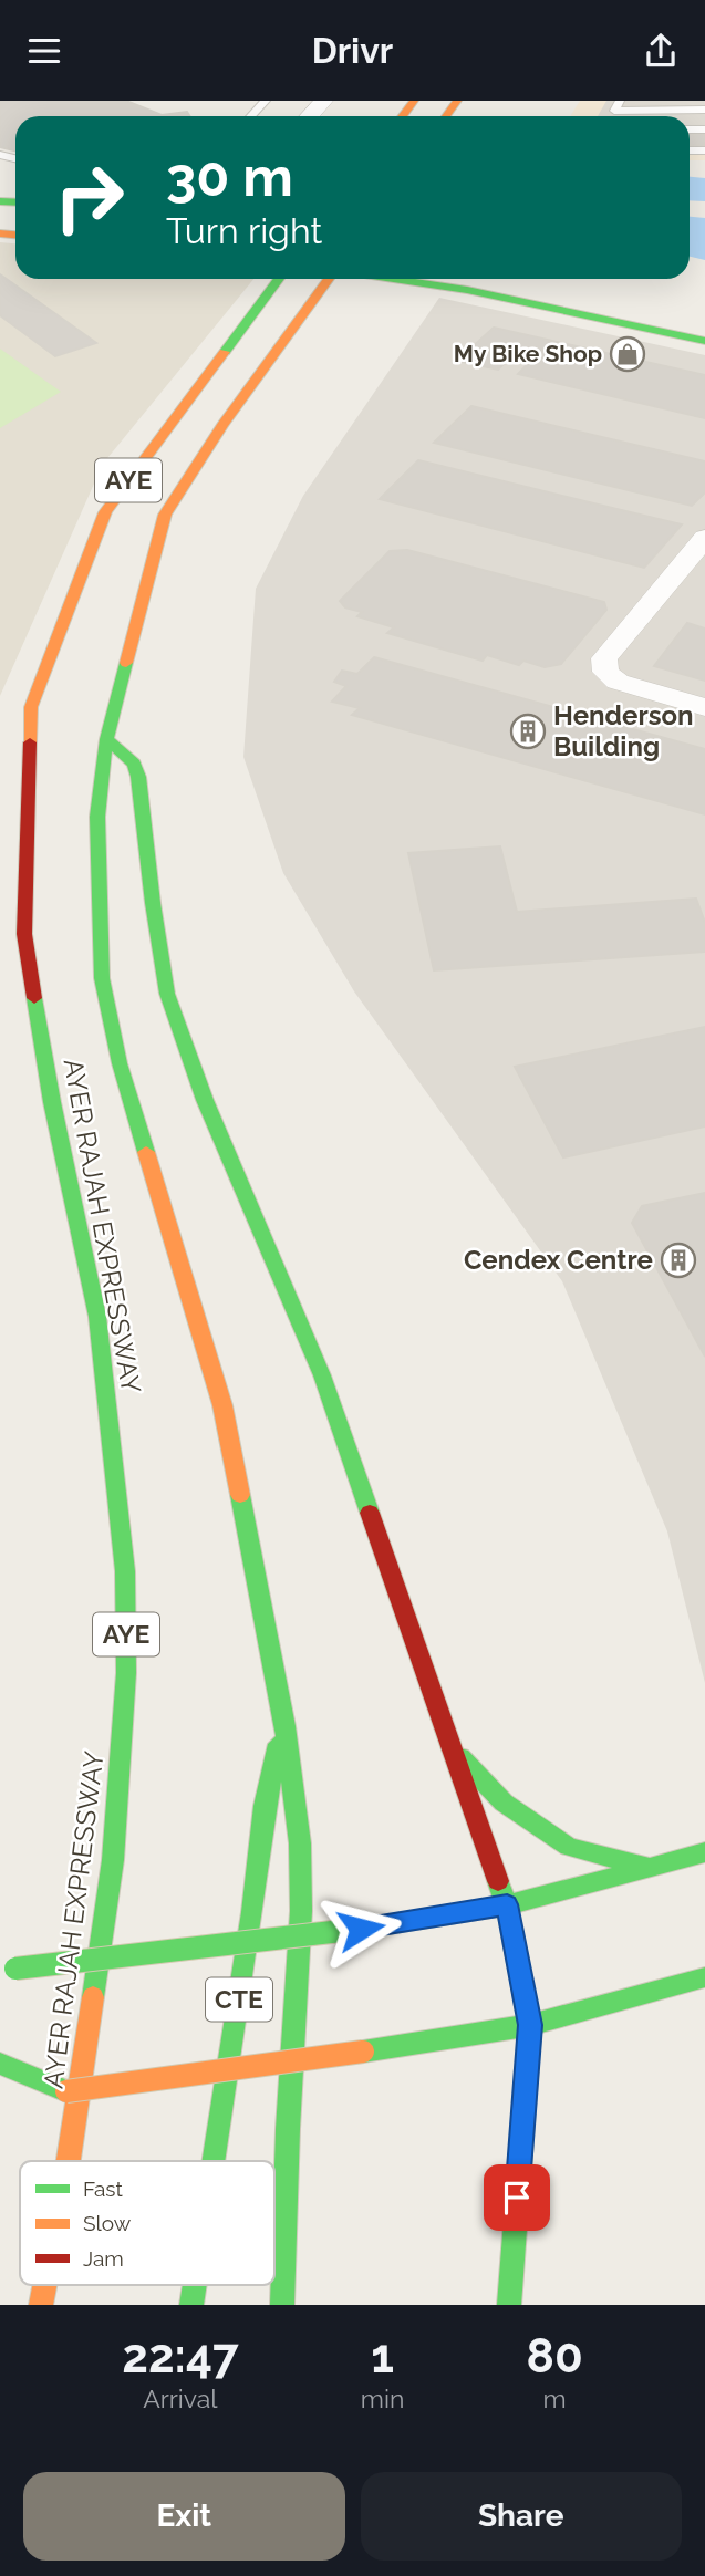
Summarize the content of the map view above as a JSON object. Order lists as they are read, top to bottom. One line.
{"streets":{"main road":["AYE","AYER RAJAH EXPRESSWAY","CTE"]},"places":{"shop":["My Bike Shop"],"building":["Henderson Building","Cendex Centre"]},"legend":["Fast","Slow","Jam"],"page":{"header":"Drivr","turn":["30 m","Turn right"],"eta":["22:47","Arrival","1","min","80","m"],"buttons":["Exit","Share"]}}
